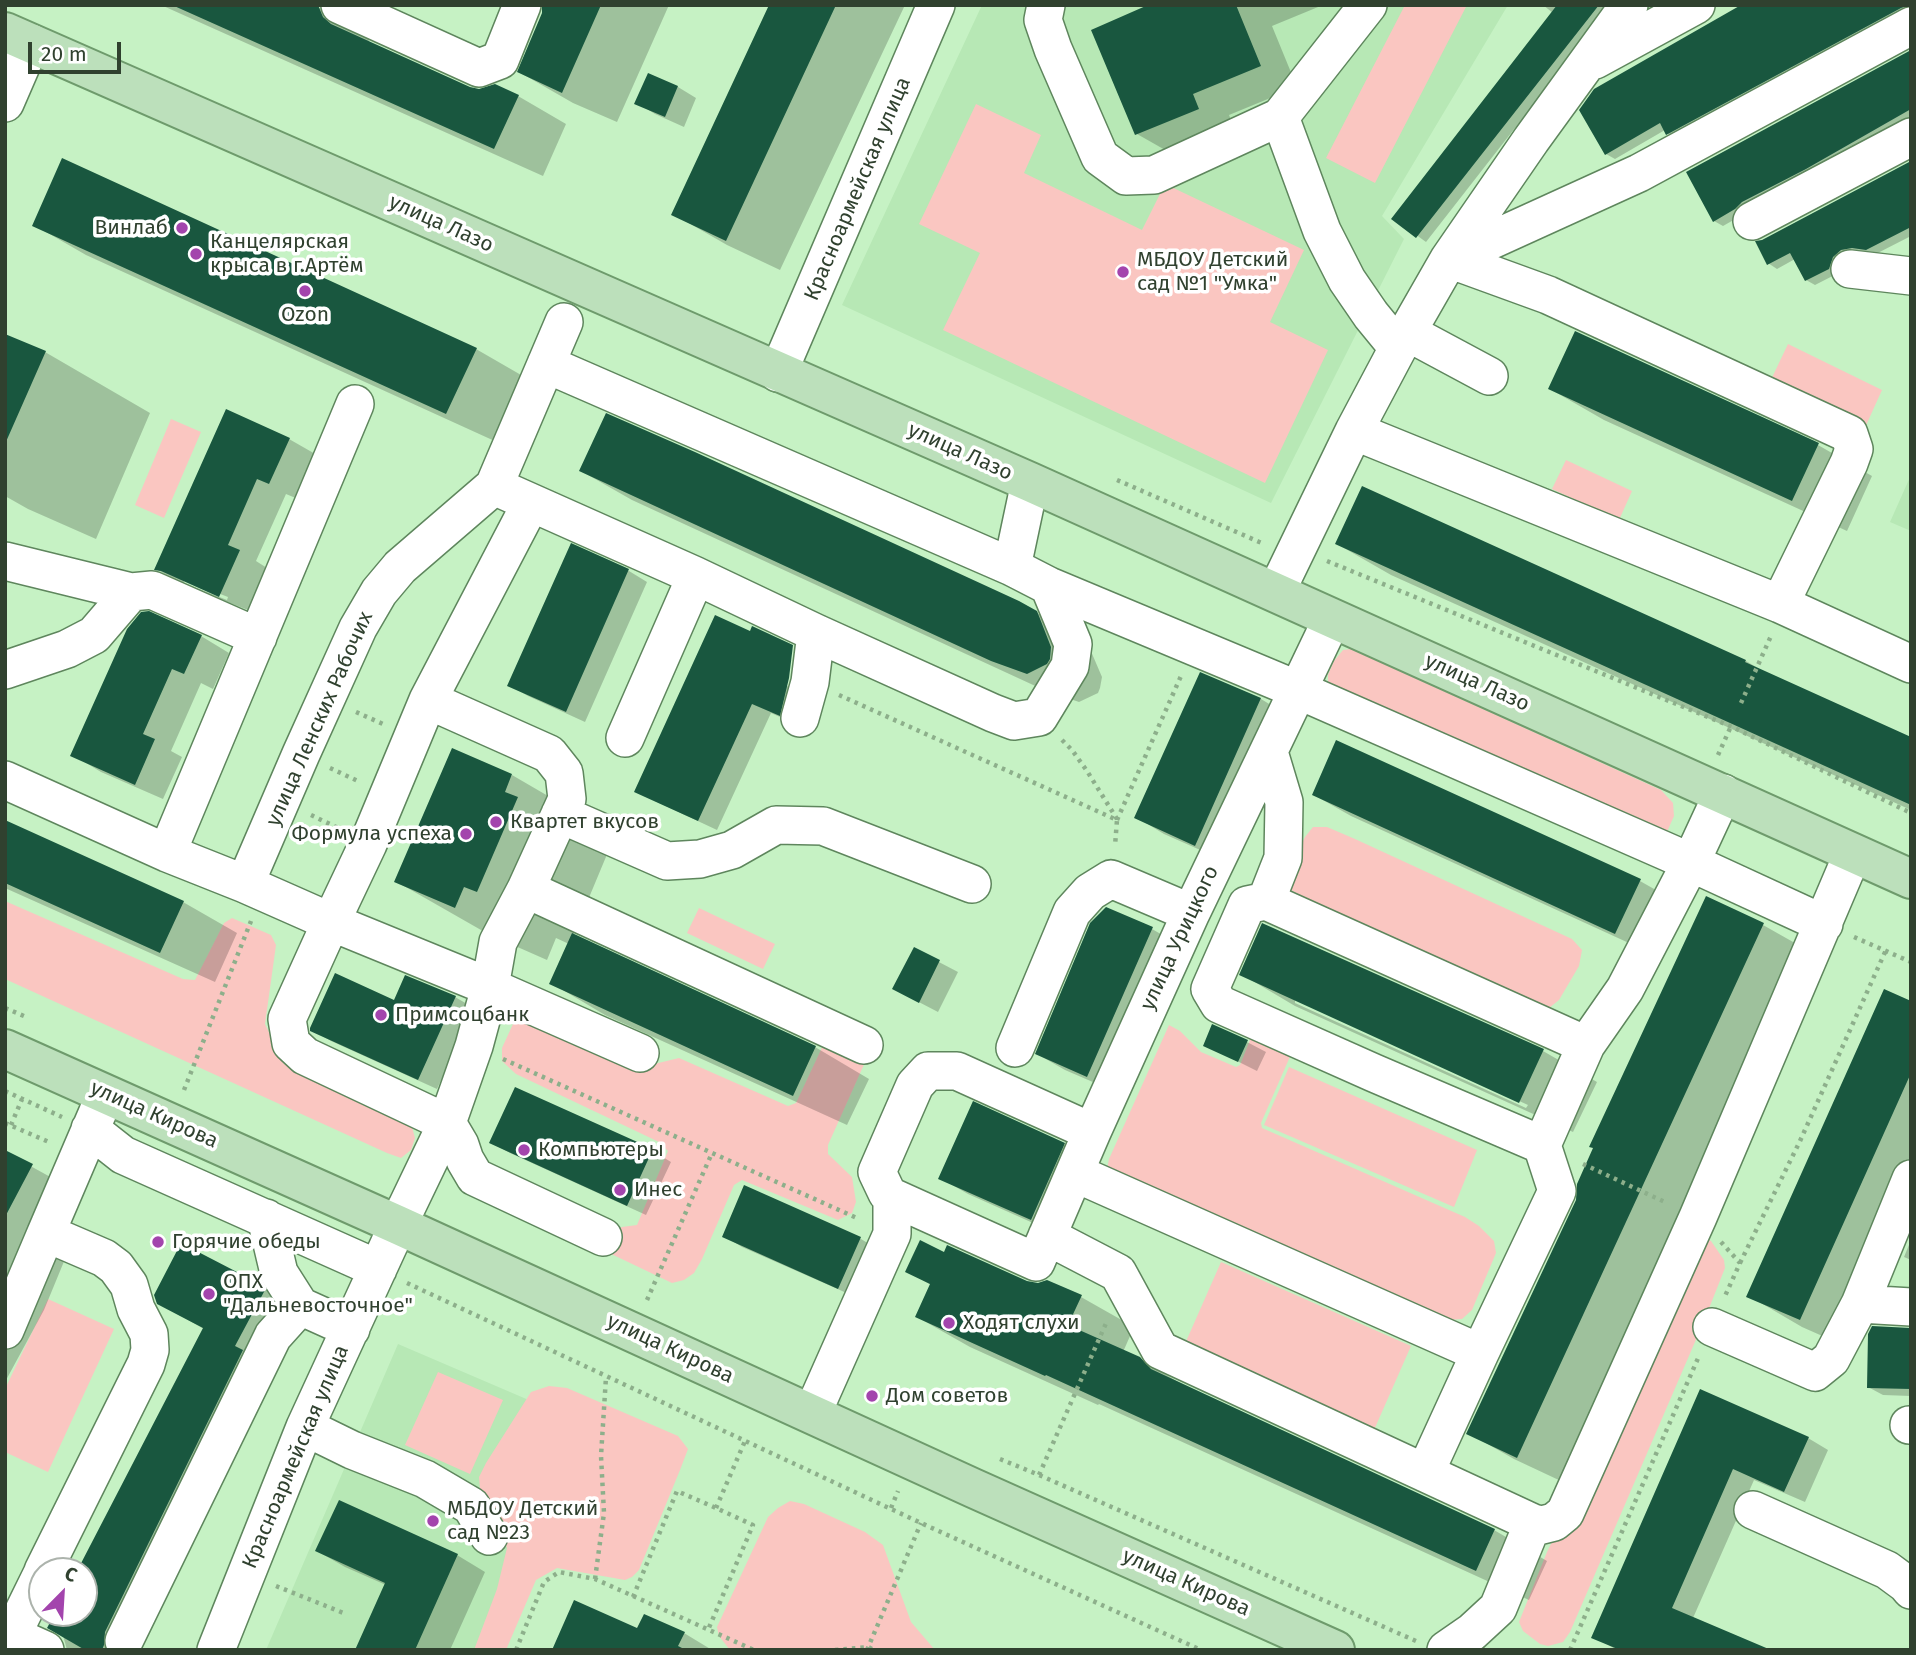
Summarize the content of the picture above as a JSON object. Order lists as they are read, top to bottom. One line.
{"streets":{"main road":["улица Лазо","улица Кирова"],"street":["Красноармейская улица","улица Ленских Рабочих","улица Урицкого"]},"crossings":[["Красноармейская улица","улица Лазо"],["Красноармейская улица","улица Кирова"],["улица Лазо","улица Урицкого"]],"places":["Винлаб","Канцелярская крыса в г.Артём","МБДОУ Детский сад №1 \"Умка\"","Ozon","Квартет вкусов","Формула успеха","Примсоцбанк","Компьютеры","Инес","Горячие обеды","ОПХ \"Дальневосточное\"","Ходят слухи","Дом советов","МБДОУ Детский сад №23"],"scale_bar":"20 m","north":"top right"}
